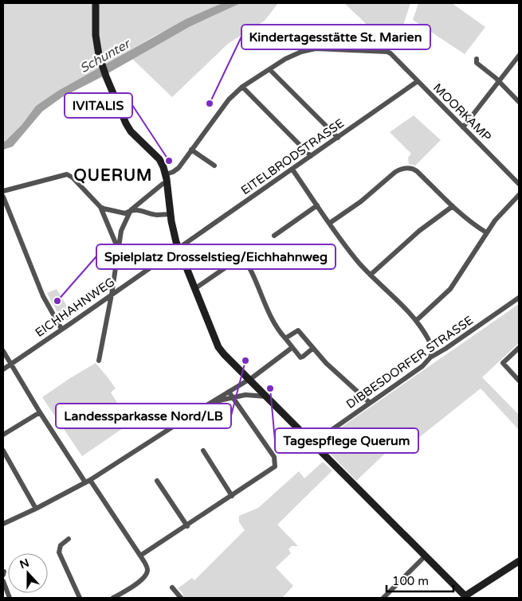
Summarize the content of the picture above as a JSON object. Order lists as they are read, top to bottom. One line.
{"streets":{"street":["MOORKAMP","EITELBRODSTRASSE","EICHHAHNWEG","DIBBESDORFER STRASSE"]},"crossings":[["MOORKAMP","EITELBRODSTRASSE"],["EITELBRODSTRASSE","EICHHAHNWEG"]],"districts":["QUERUM"],"water":["Schunter"],"places":["Kindertagesstätte St. Marien","IVITALIS","Spielplatz Drosselstieg/Eichhahnweg","Landessparkasse Nord/LB","Tagespflege Querum"],"scale_bar":"100 m","north":"top"}
